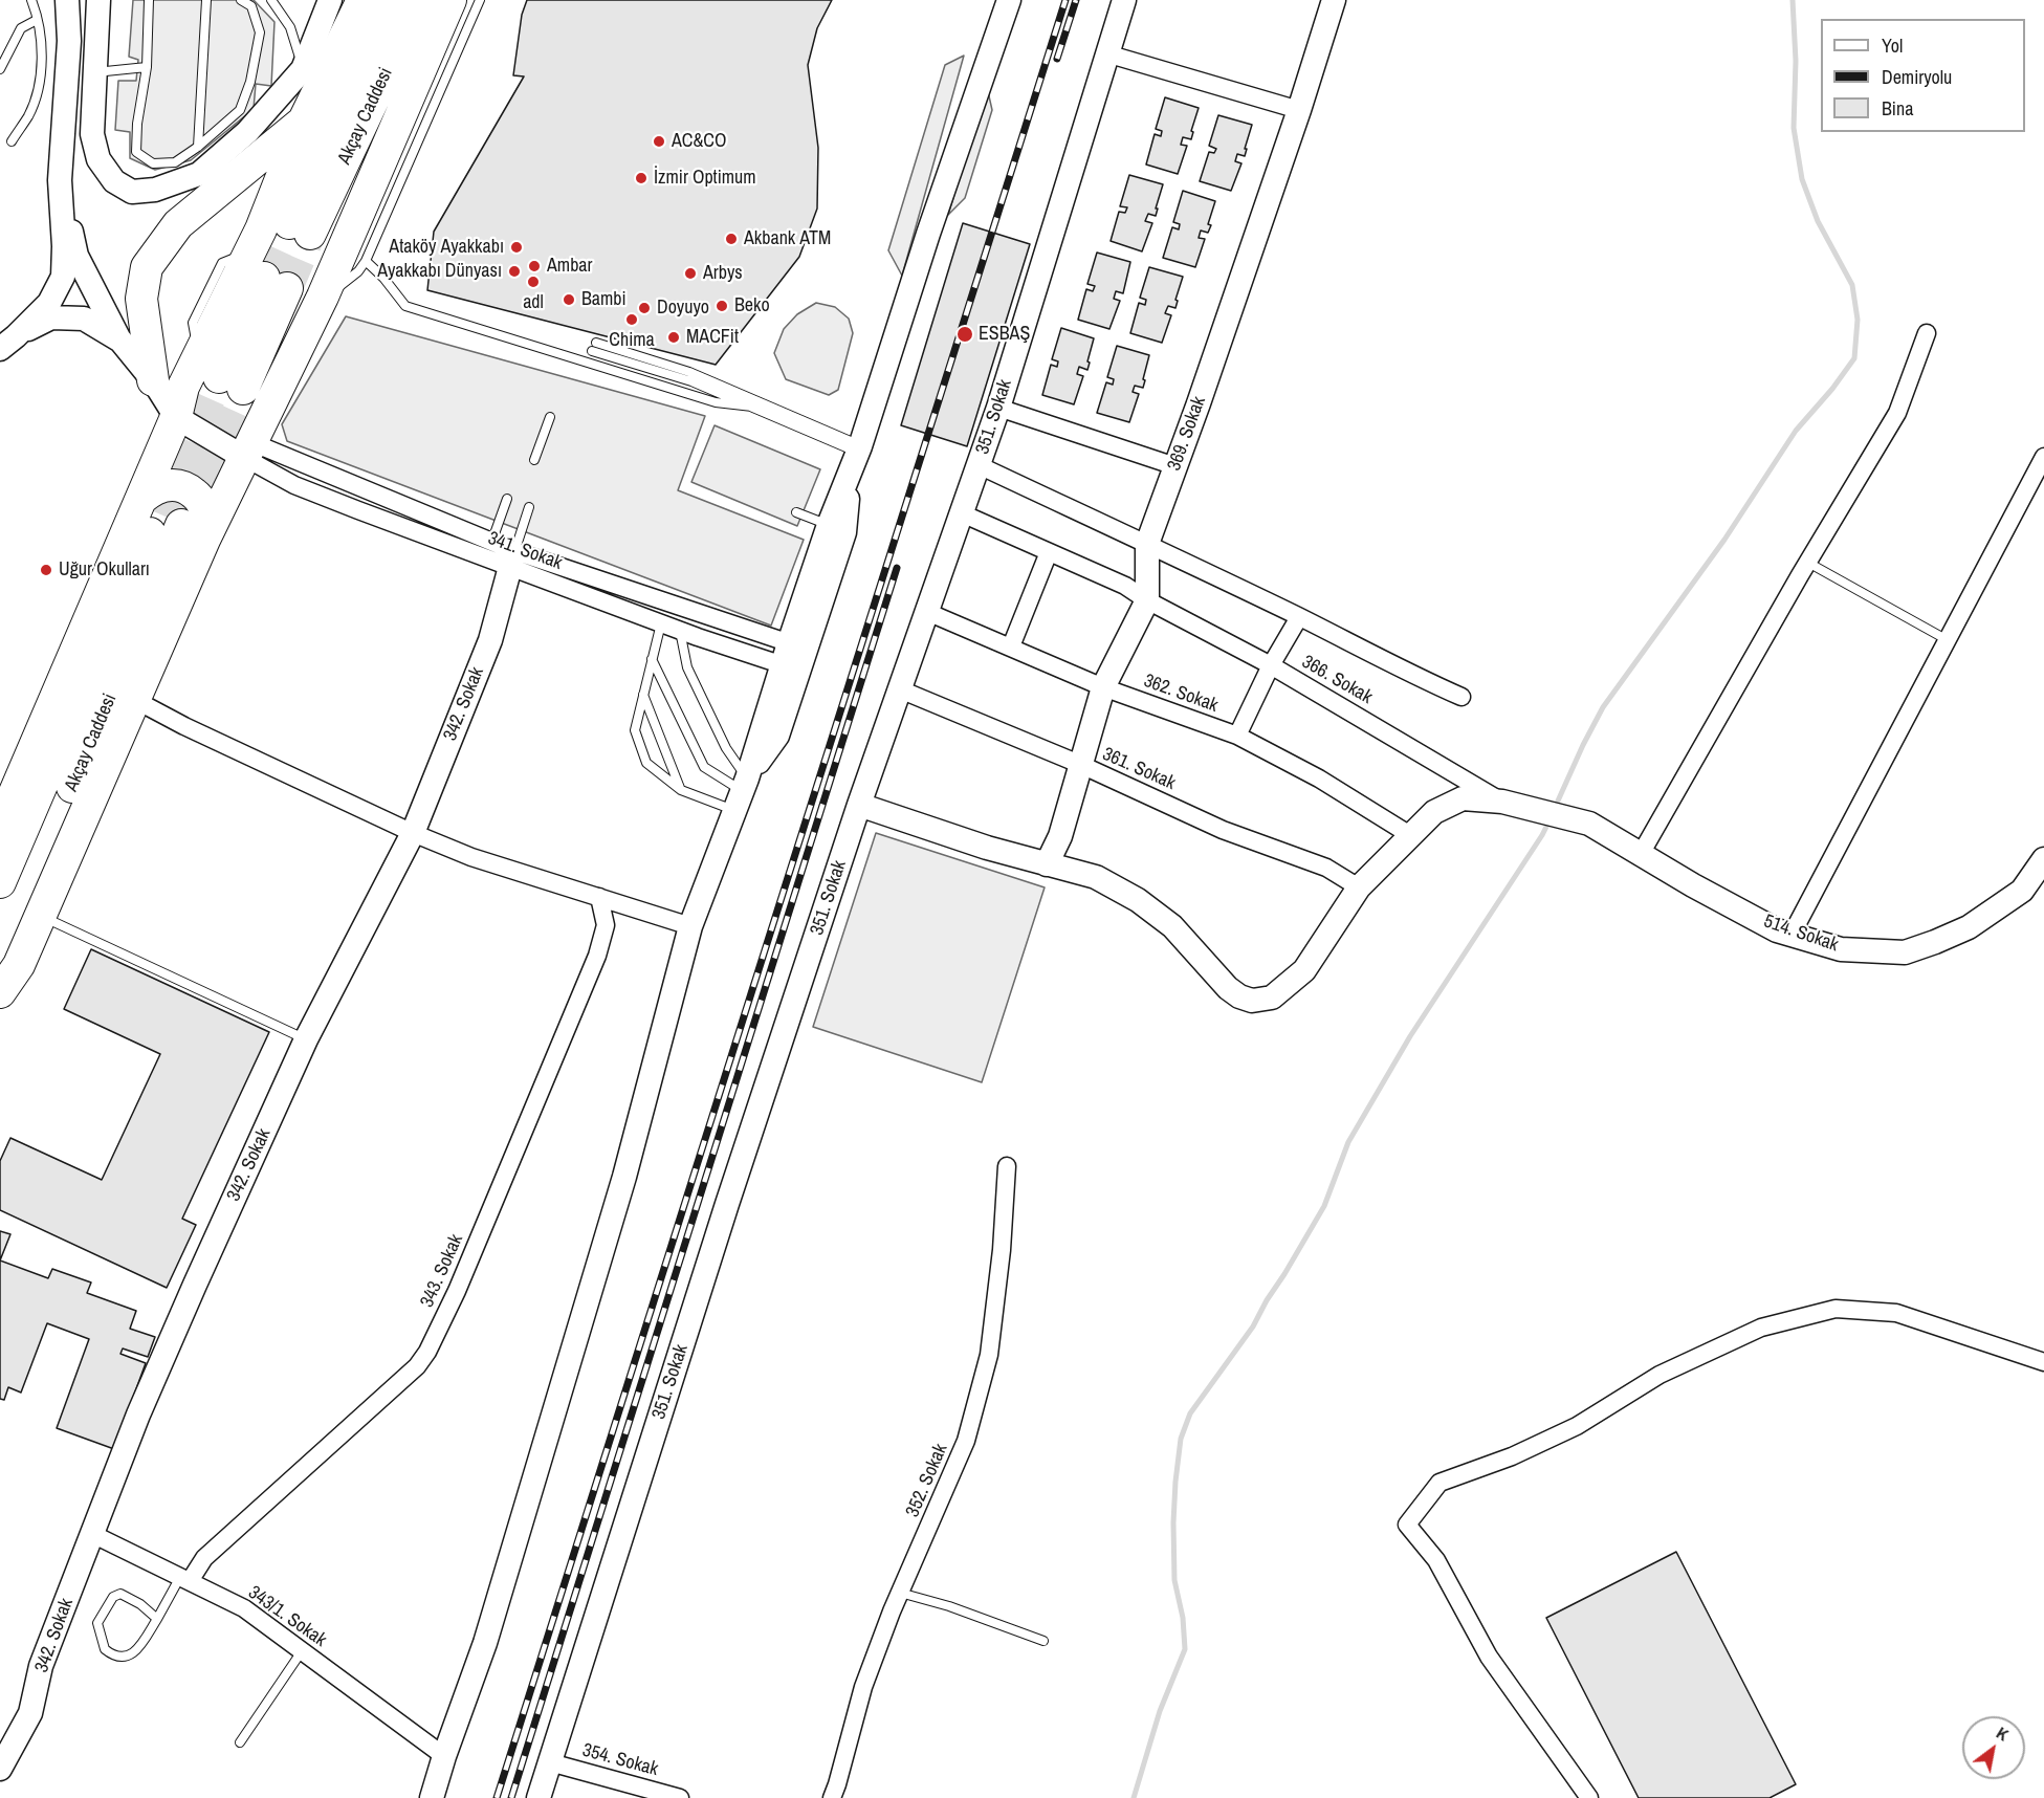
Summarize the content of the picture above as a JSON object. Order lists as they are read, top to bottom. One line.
{"streets":{"highway":["Akçay Caddesi"],"street":["351. Sokak","369. Sokak","341. Sokak","366. Sokak","362. Sokak","342. Sokak","361. Sokak","514. Sokak","343. Sokak","352. Sokak","343/1. Sokak","354. Sokak"]},"crossings":[["351. Sokak","366. Sokak"],["351. Sokak","362. Sokak"],["351. Sokak","361. Sokak"],["351. Sokak","514. Sokak"],["351. Sokak","354. Sokak"],["369. Sokak","366. Sokak"],["369. Sokak","362. Sokak"],["369. Sokak","361. Sokak"],["369. Sokak","514. Sokak"],["341. Sokak","342. Sokak"],["366. Sokak","514. Sokak"],["362. Sokak","514. Sokak"],["342. Sokak","343/1. Sokak"],["361. Sokak","514. Sokak"],["343. Sokak","343/1. Sokak"]],"places":["AC&CO","İzmir Optimum","Akbank ATM","Ataköy Ayakkabı","Ambar","Ayakkabı Dünyası","Arbys","adl","Bambi","Beko","Doyuyo","Chima","ESBAŞ","MACFit","Uğur Okulları"],"legend":["Yol","Demiryolu","Bina"],"north":"top right"}
